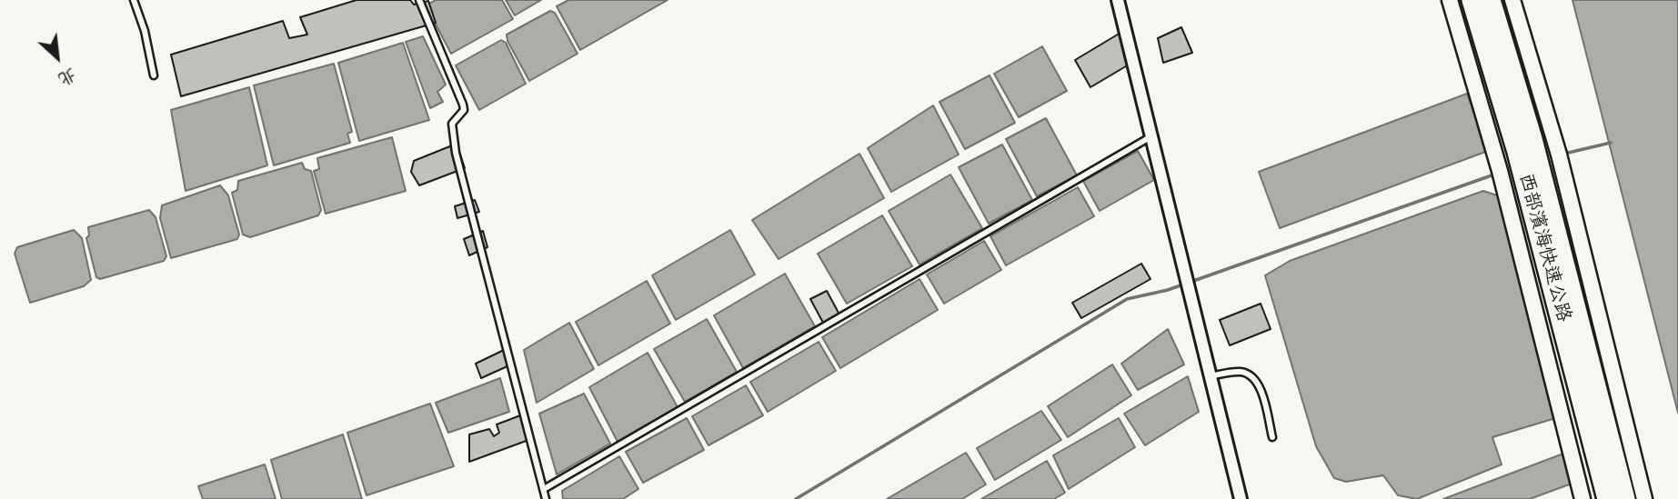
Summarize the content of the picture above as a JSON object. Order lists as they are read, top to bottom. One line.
{"streets":{"highway":["西部濱海快速公路"]},"north":"bottom right"}
